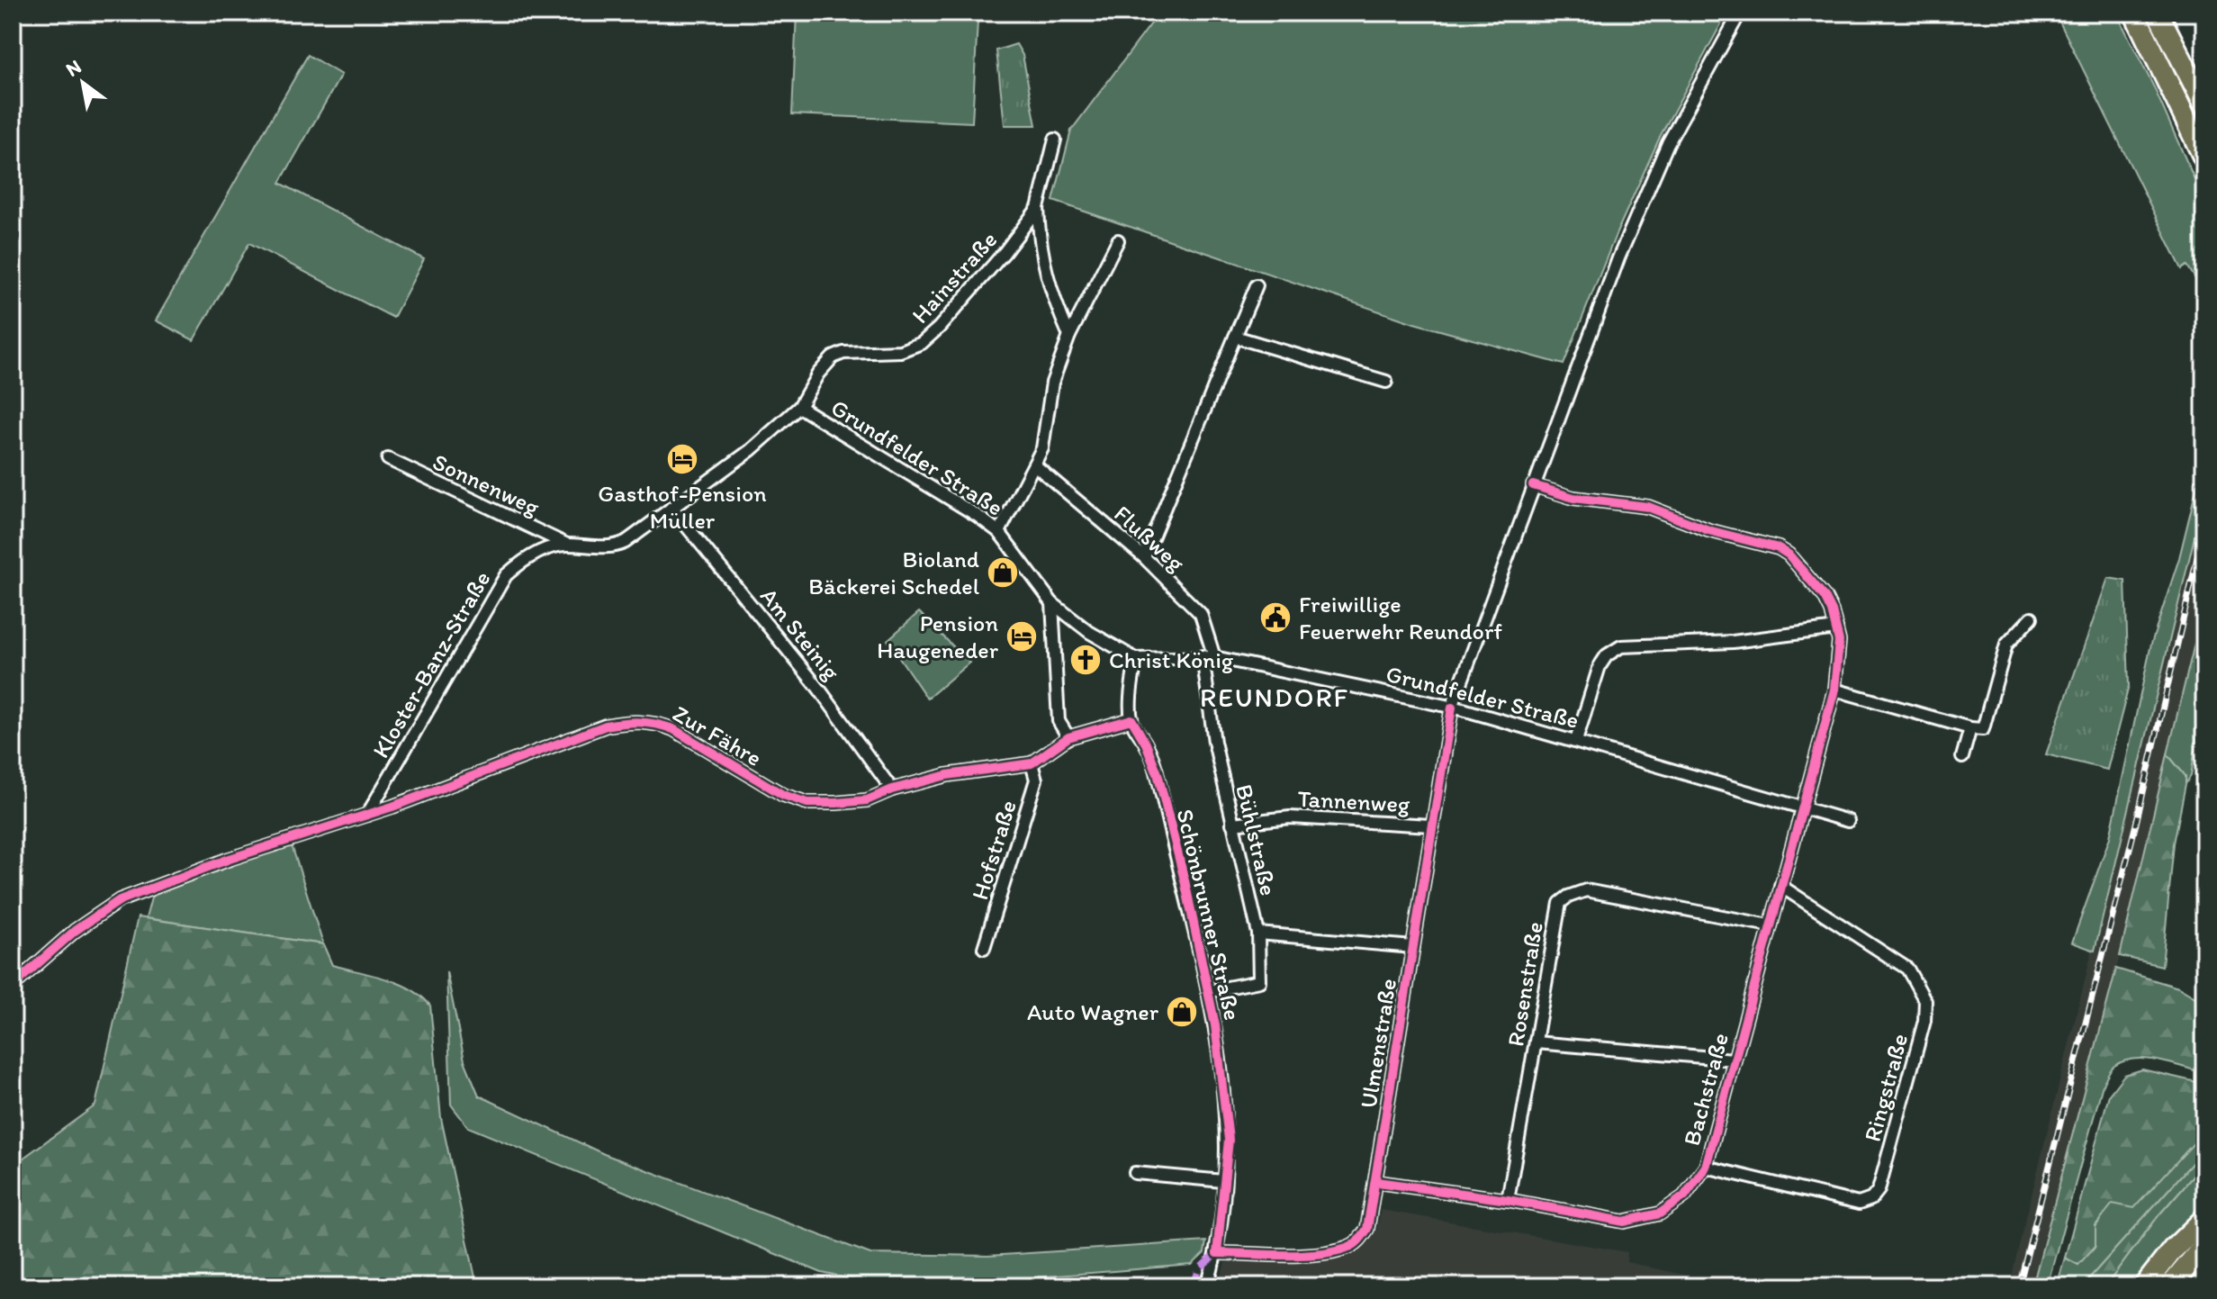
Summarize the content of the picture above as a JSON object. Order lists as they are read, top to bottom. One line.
{"streets":{"street":["Hainstraße","Grundfelder Straße","Sonnenweg","Flußweg","Am Steinig","Kloster-Banz-Straße","Zur Fähre","Tannenweg","Bühlstraße","Hofstraße","Schönbrunner Straße","Rosenstraße","Ulmenstraße","Ringstraße","Bachstraße"]},"crossings":[["Hainstraße","Grundfelder Straße"],["Hainstraße","Kloster-Banz-Straße"],["Grundfelder Straße","Flußweg"],["Grundfelder Straße","Kloster-Banz-Straße"],["Grundfelder Straße","Bühlstraße"],["Grundfelder Straße","Ulmenstraße"],["Grundfelder Straße","Bachstraße"],["Sonnenweg","Kloster-Banz-Straße"],["Flußweg","Bühlstraße"],["Am Steinig","Kloster-Banz-Straße"],["Am Steinig","Zur Fähre"],["Kloster-Banz-Straße","Zur Fähre"],["Zur Fähre","Hofstraße"],["Zur Fähre","Schönbrunner Straße"],["Tannenweg","Bühlstraße"],["Tannenweg","Ulmenstraße"],["Bühlstraße","Schönbrunner Straße"],["Schönbrunner Straße","Ulmenstraße"],["Rosenstraße","Bachstraße"],["Ulmenstraße","Bachstraße"],["Ringstraße","Bachstraße"]],"districts":["REUNDORF"],"places":{"hotel":["Gasthof-Pension Müller","Pension Haugeneder"],"shop":["Bioland Bäckerei Schedel","Auto Wagner"],"public building":["Freiwillige Feuerwehr Reundorf"],"church":["Christ König"]},"north":"top left"}
